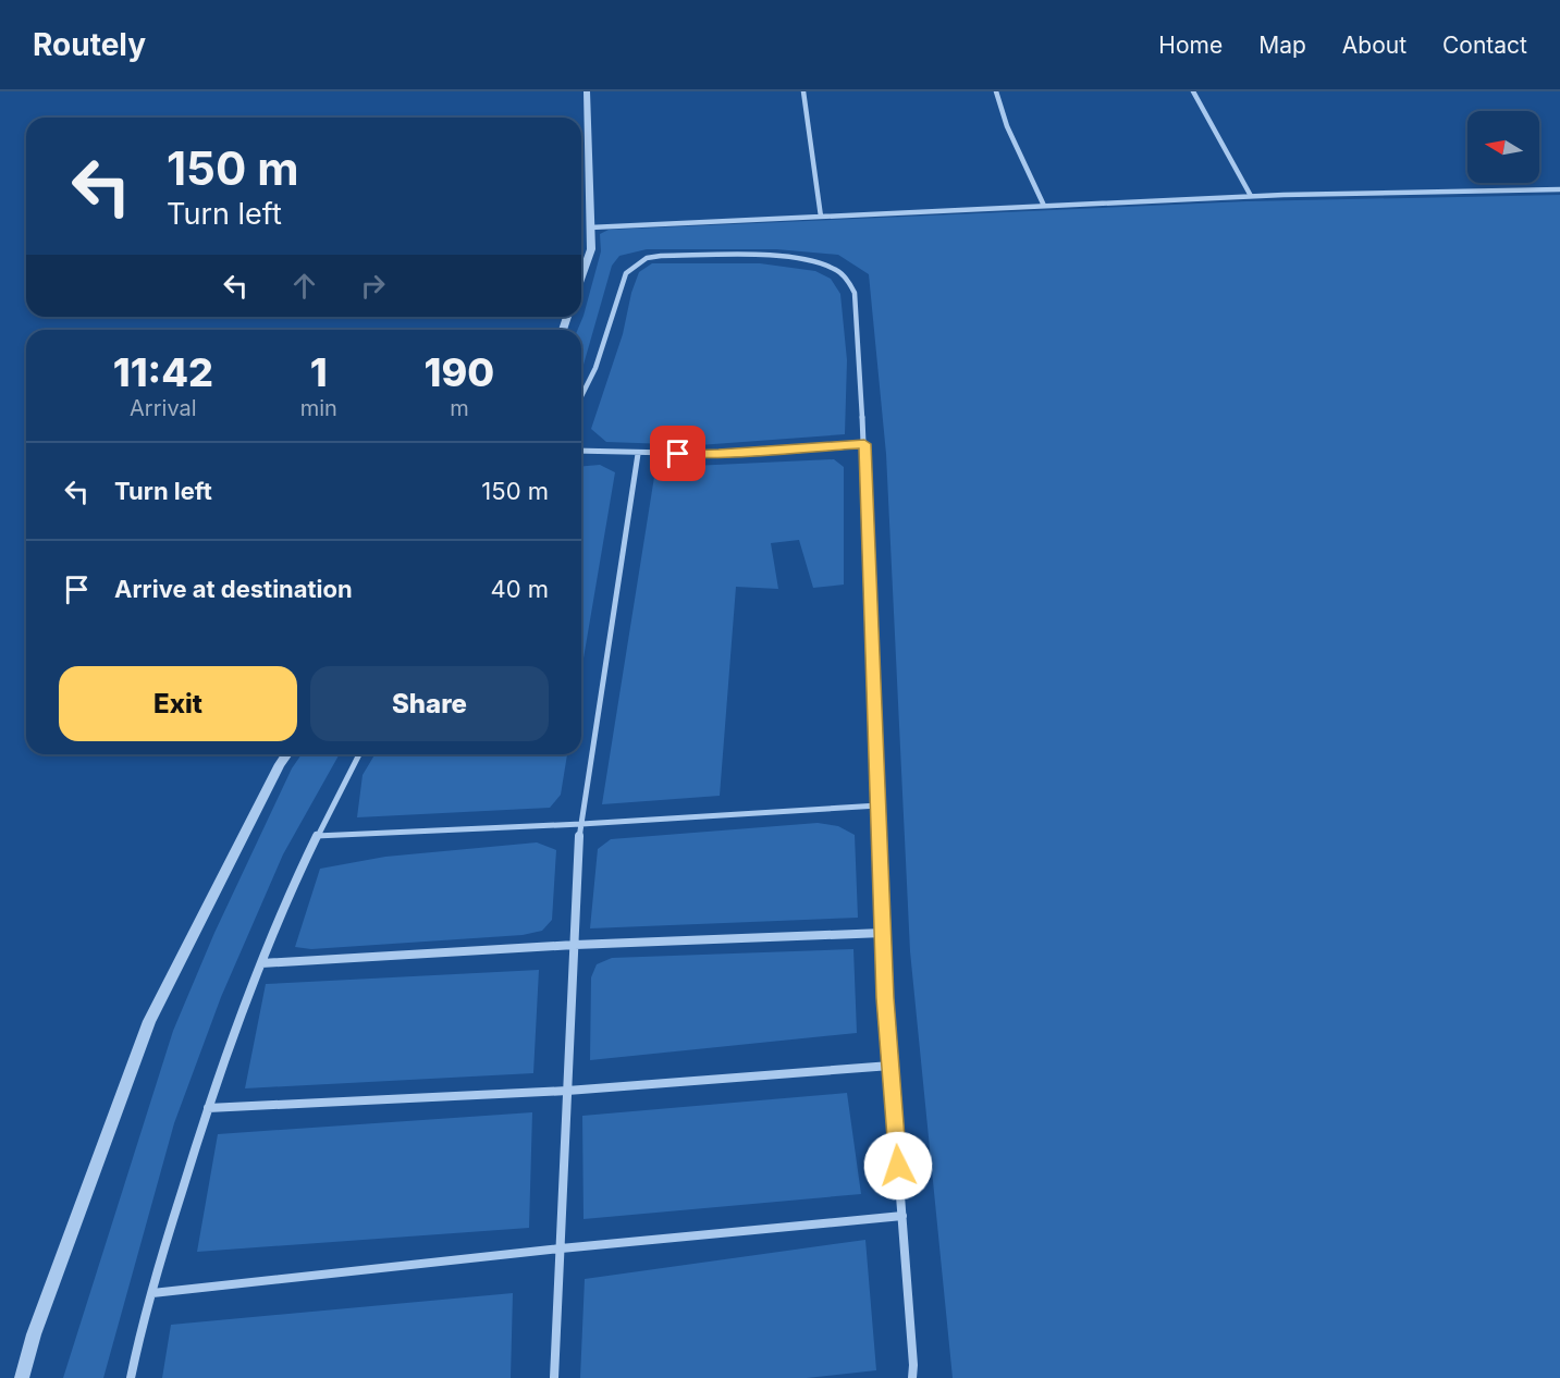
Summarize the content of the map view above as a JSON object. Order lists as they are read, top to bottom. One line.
{"north":"left","page":{"header":"Routely","nav":["Home","Map","About","Contact"],"turn":["150 m","Turn left"],"eta":["11:42","Arrival","1","min","190","m"],"list":[{"name":"Turn left","value":"150 m"},{"name":"Arrive at destination","value":"40 m"}],"buttons":["Exit","Share"]}}
